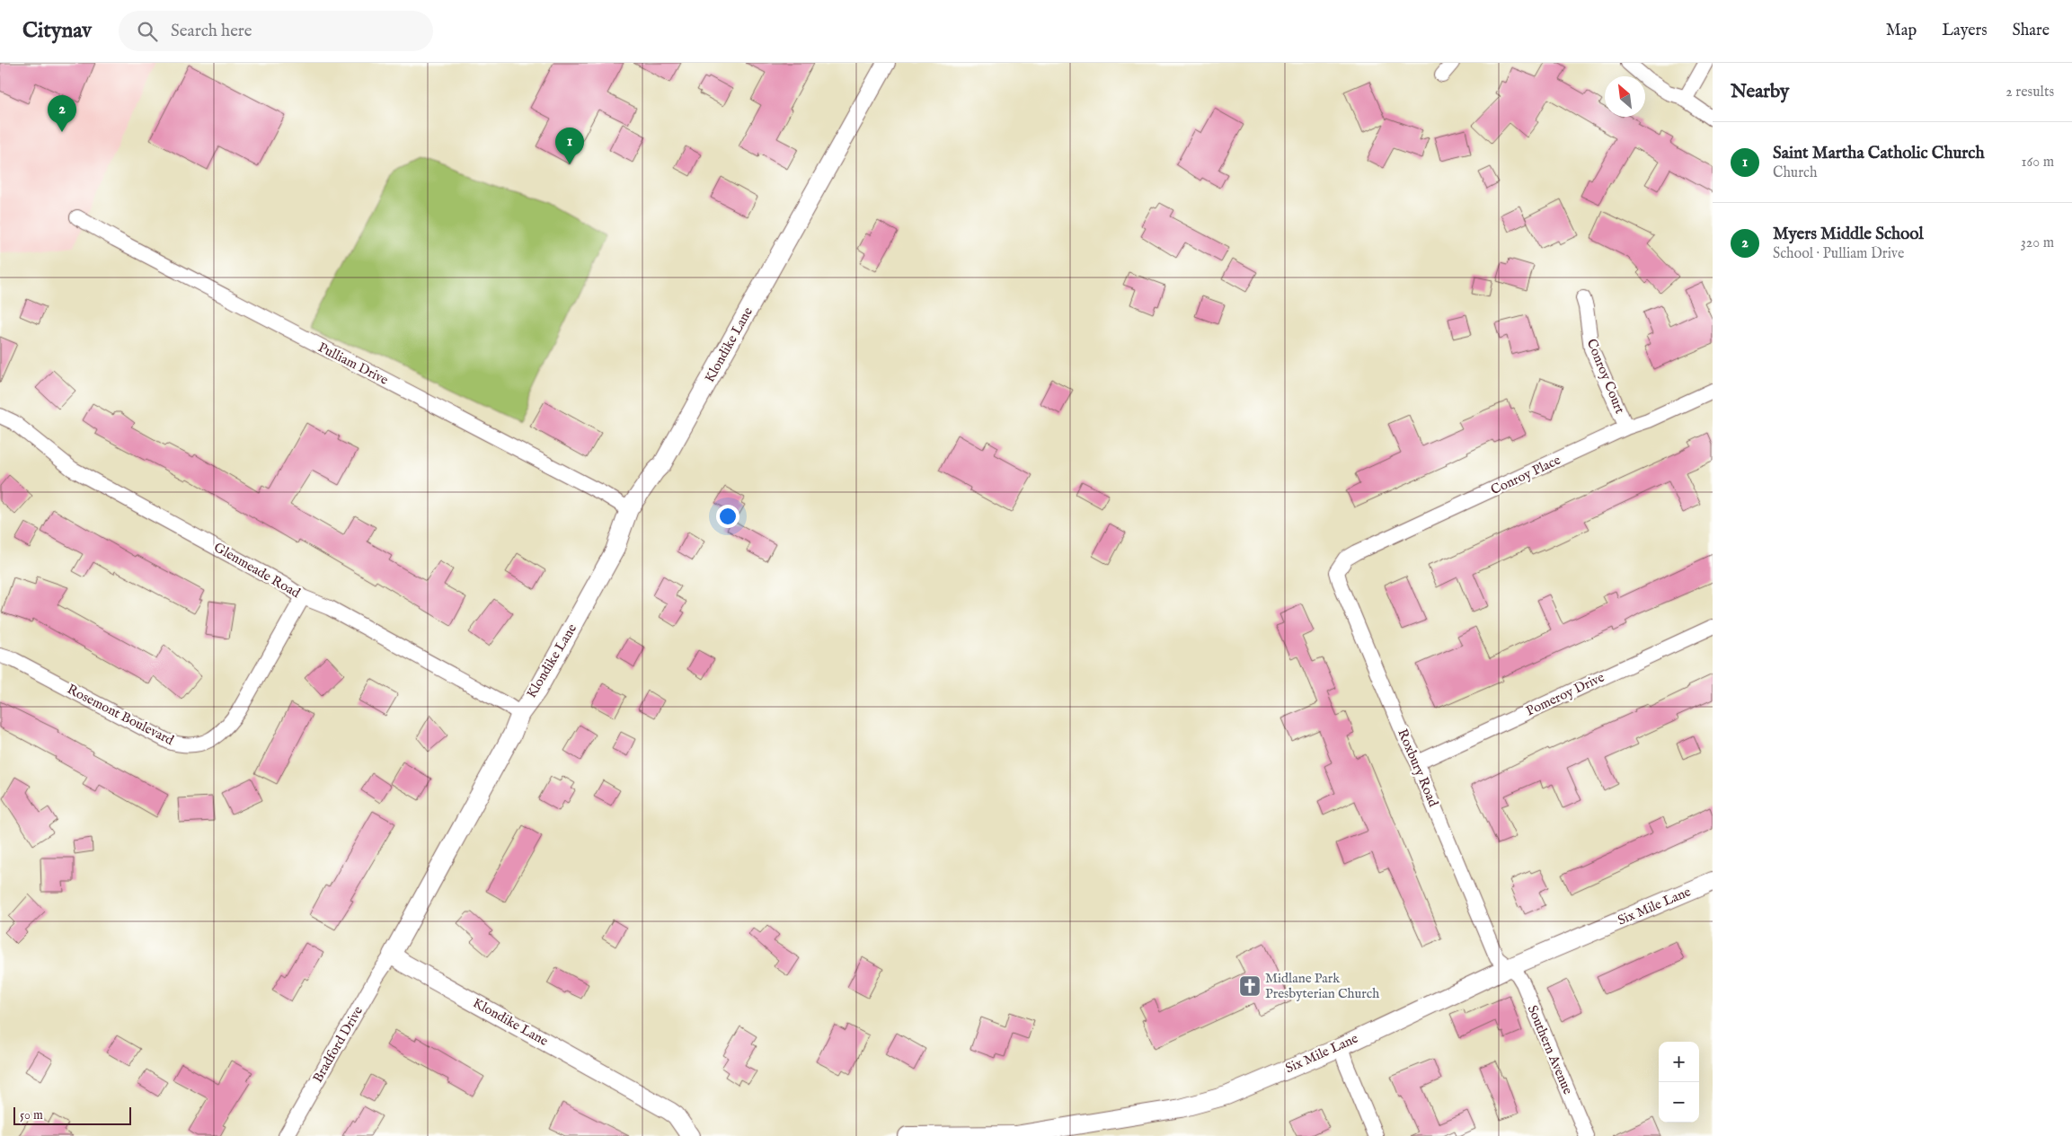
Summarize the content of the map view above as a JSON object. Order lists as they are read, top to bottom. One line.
{"streets":{"street":["Klondike Lane","Pulliam Drive","Conroy Court","Conroy Place","Glenmeade Road","Pomeroy Drive","Rosemont Boulevard","Roxbury Road","Six Mile Lane","Bradford Drive","Southern Avenue"]},"crossings":[["Klondike Lane","Pulliam Drive"],["Klondike Lane","Glenmeade Road"],["Klondike Lane","Bradford Drive"],["Conroy Court","Conroy Place"],["Conroy Place","Roxbury Road"],["Glenmeade Road","Rosemont Boulevard"],["Pomeroy Drive","Roxbury Road"],["Roxbury Road","Six Mile Lane"],["Roxbury Road","Southern Avenue"],["Six Mile Lane","Southern Avenue"]],"places":{"church":["Midlane Park Presbyterian Church"]},"scale_bar":"50 m","north":"top left","page":{"header":"Citynav","search":"Search here","nav":["Map","Layers","Share"],"heading":["Nearby","2 results"],"pins":["2","1"],"list":[{"mark":"1","name":"Saint Martha Catholic Church","note":"Church","value":"160 m"},{"mark":"2","name":"Myers Middle School","note":"School · Pulliam Drive","value":"320 m"}],"map_buttons":["+","−"],"scale":"50 m"}}
